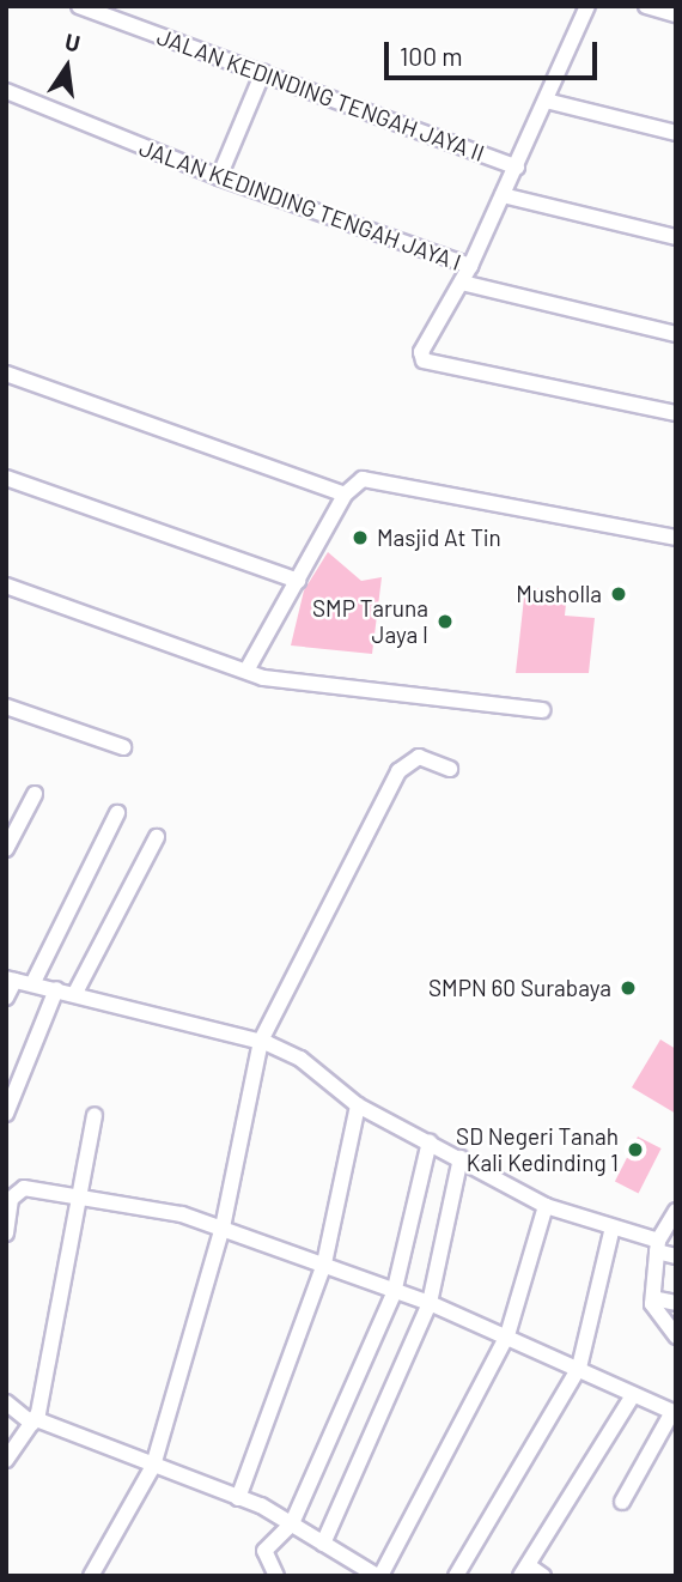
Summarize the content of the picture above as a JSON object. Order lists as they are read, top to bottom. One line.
{"streets":{"street":["JALAN KEDINDING TENGAH JAYA II","JALAN KEDINDING TENGAH JAYA I"]},"places":["Masjid At Tin","Musholla","SMP Taruna Jaya I","SMPN 60 Surabaya","SD Negeri Tanah Kali Kedinding 1"],"scale_bar":"100 m","north":"top"}
